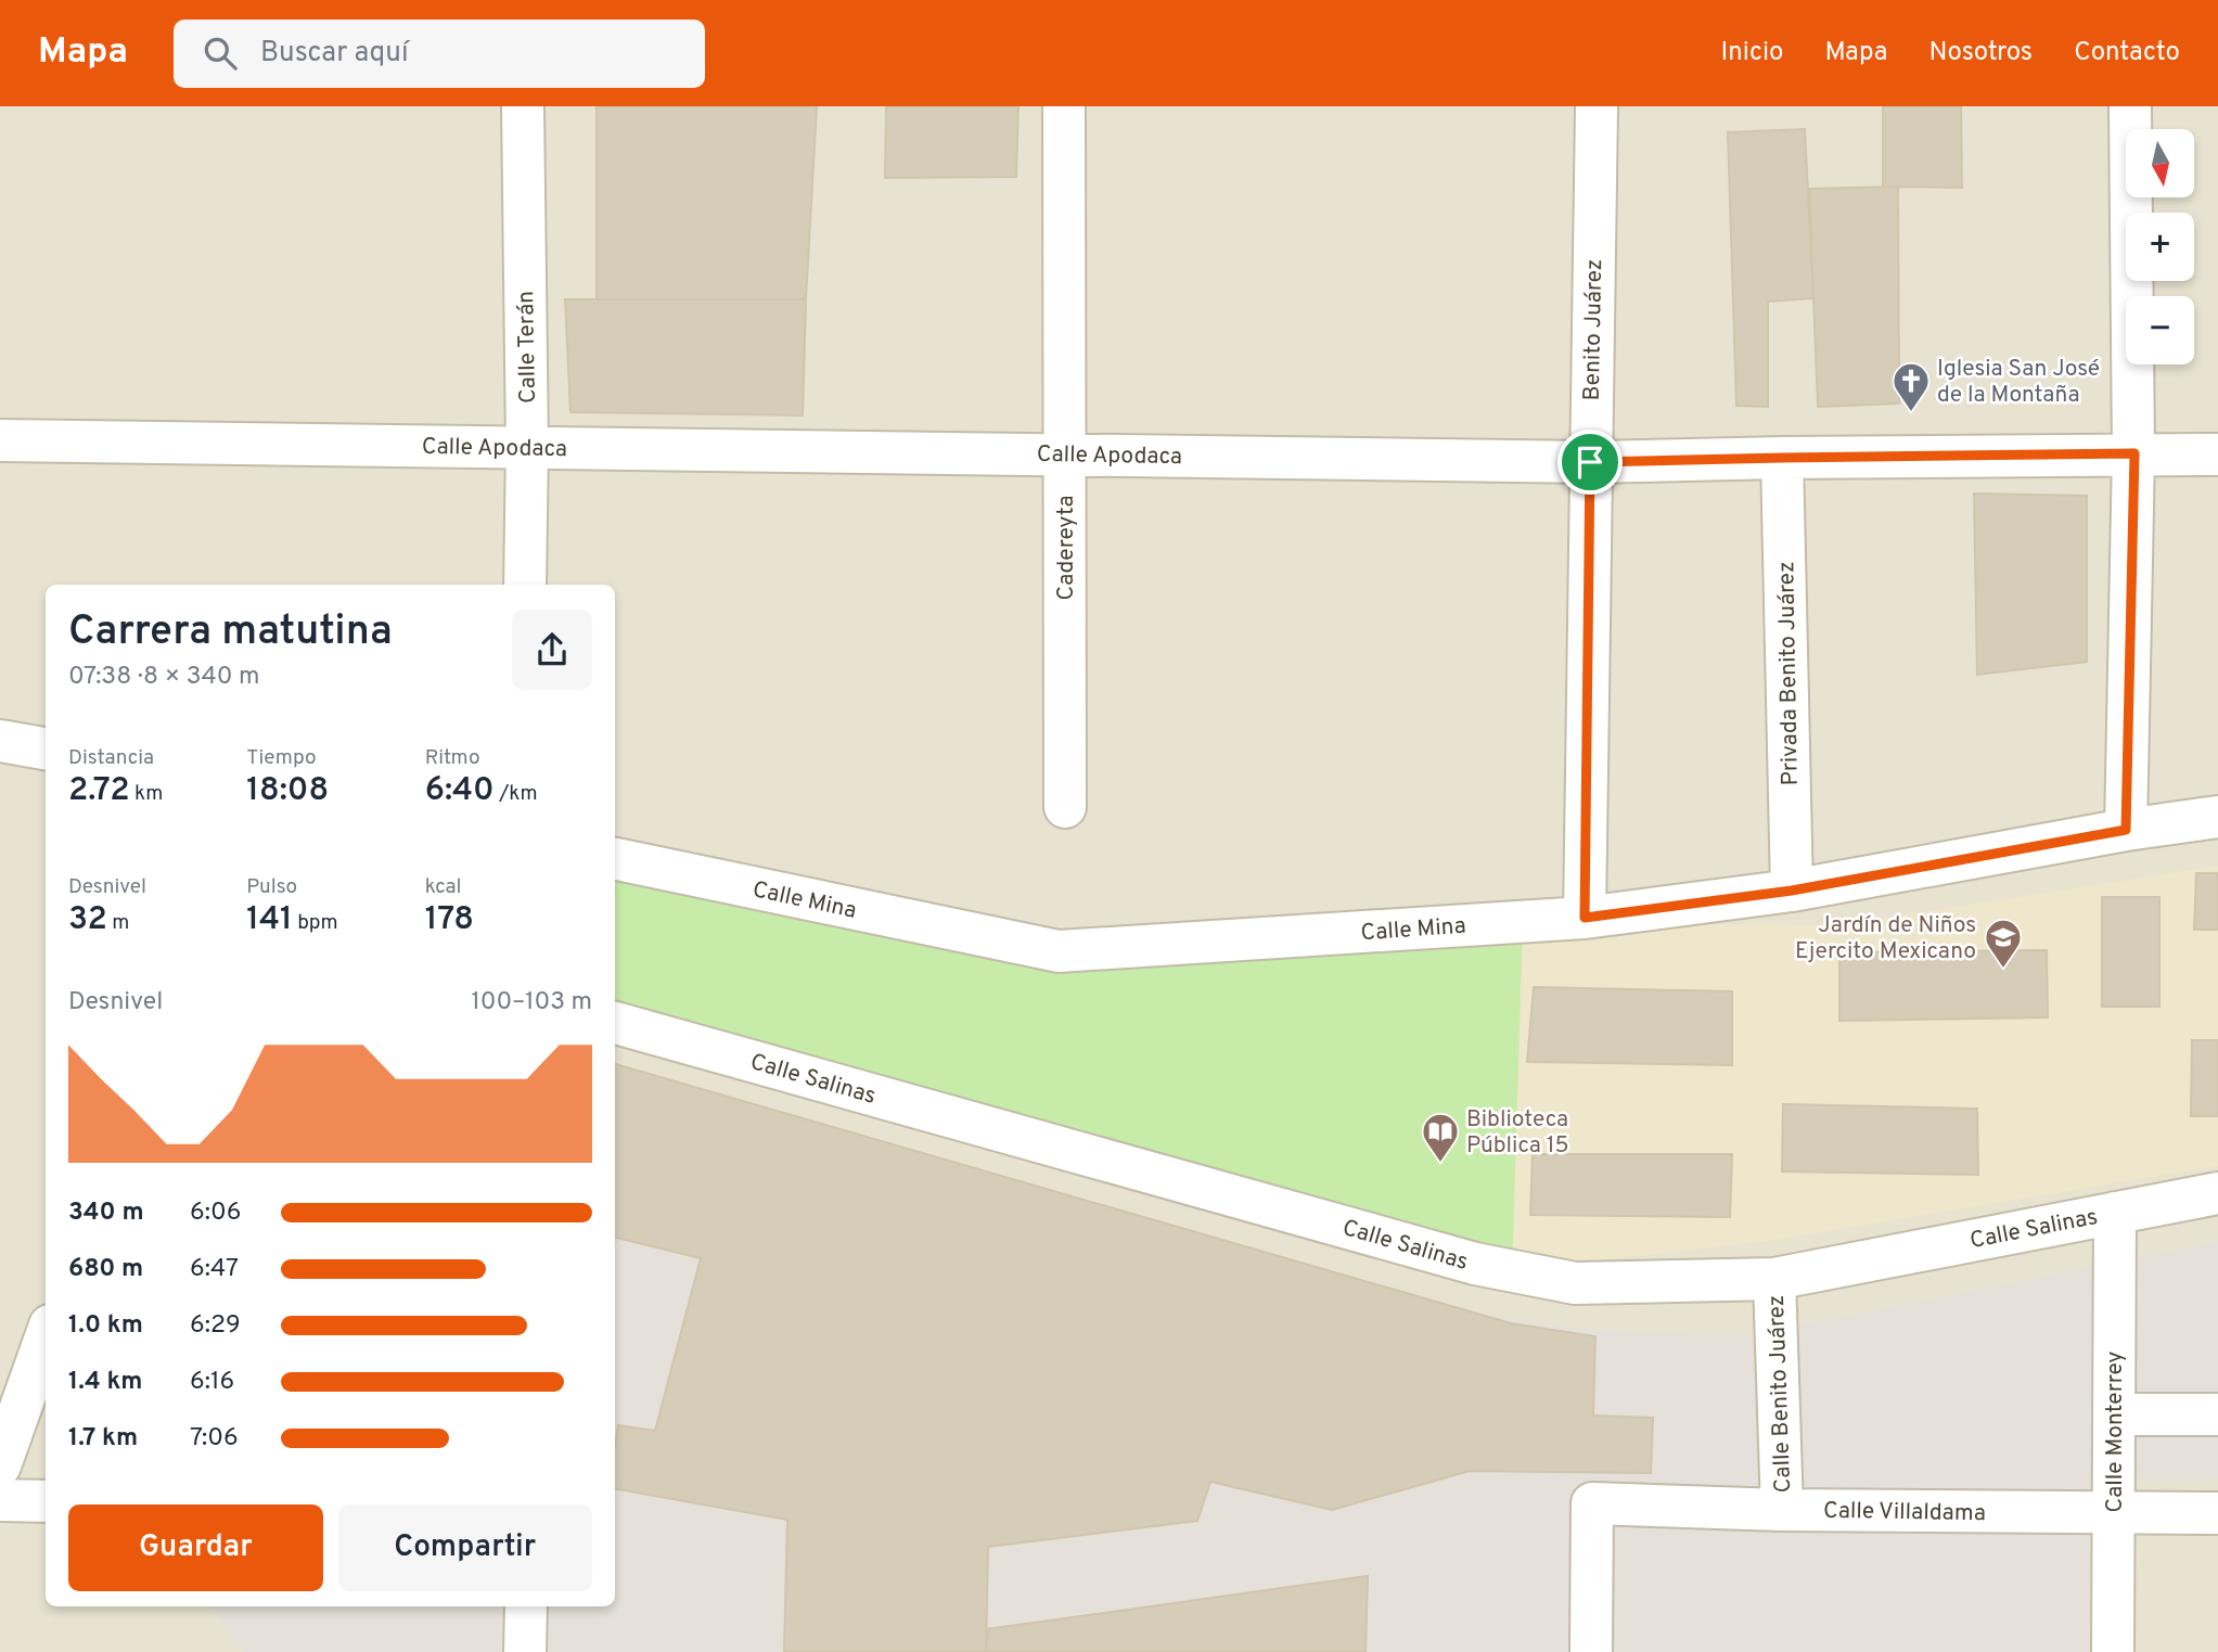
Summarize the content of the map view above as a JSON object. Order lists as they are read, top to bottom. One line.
{"streets":{"street":["Benito Juárez","Calle Terán","Calle Apodaca","Cadereyta","Privada Benito Juárez","Calle Mina","Calle Salinas","Calle Benito Juárez","Calle Monterrey","Calle Villaldama"]},"crossings":[["Benito Juárez","Calle Apodaca"],["Benito Juárez","Calle Mina"],["Calle Terán","Calle Apodaca"],["Calle Apodaca","Cadereyta"],["Calle Apodaca","Privada Benito Juárez"],["Privada Benito Juárez","Calle Mina"],["Calle Salinas","Calle Benito Juárez"],["Calle Salinas","Calle Monterrey"],["Calle Benito Juárez","Calle Villaldama"],["Calle Monterrey","Calle Villaldama"]],"places":{"church":["Iglesia San José de la Montaña"],"school or university":["Jardín de Niños Ejercito Mexicano"],"library":["Biblioteca Pública 15"]},"north":"bottom","page":{"header":"Mapa","search":"Buscar aquí","nav":["Inicio","Mapa","Nosotros","Contacto"],"map_buttons":["+","−"],"heading":["Carrera matutina","07:38 · 8 × 340 m"],"stats":[["Distancia","2.72 km"],["Tiempo","18:08"],["Ritmo","6:40 /km"],["Desnivel","32 m"],["Pulso","141 bpm"],["kcal","178"]],"chart":["Desnivel","100–103 m"],"list":[{"name":"340 m","note":"6:06"},{"name":"680 m","note":"6:47"},{"name":"1.0 km","note":"6:29"},{"name":"1.4 km","note":"6:16"},{"name":"1.7 km","note":"7:06"}],"buttons":["Guardar","Compartir"]}}
